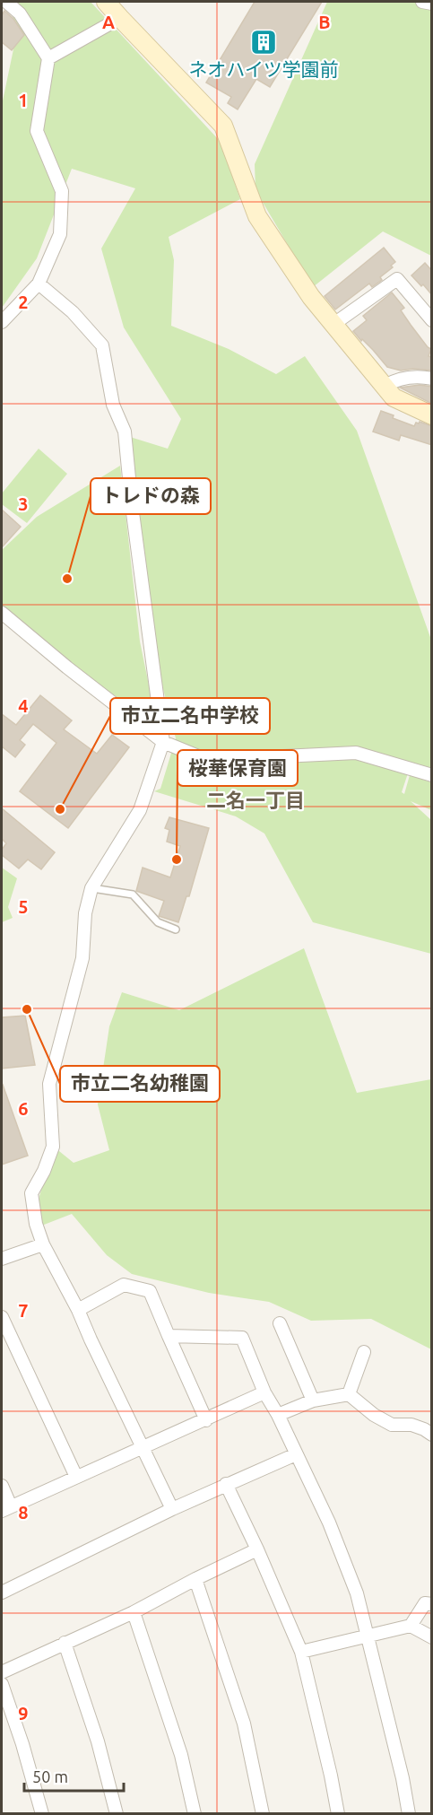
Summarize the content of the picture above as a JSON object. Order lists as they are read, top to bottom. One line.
{"districts":["二名一丁目"],"places":{"building":["ネオハイツ学園前"],"other":["トレドの森","市立二名中学校","桜華保育園","市立二名幼稚園"]},"scale_bar":"50 m","grid":{"columns":["A","B"],"rows":["1","2","3","4","5","6","7","8","9"]}}
